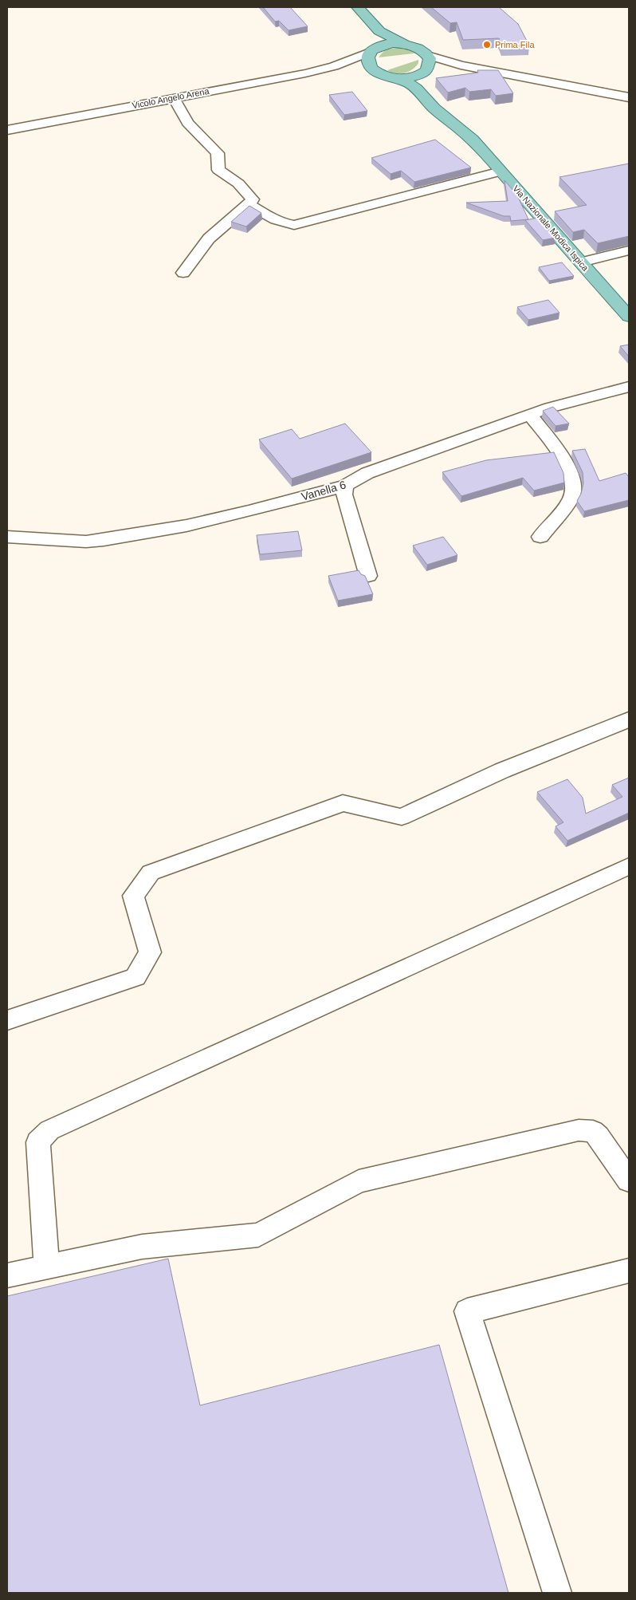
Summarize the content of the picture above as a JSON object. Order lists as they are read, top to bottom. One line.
{"streets":{"main road":["Via Nazionale Modica Ispica"],"street":["Vicolo Angelo Arena","Vanella 6"]},"places":["Prima Fila"]}
